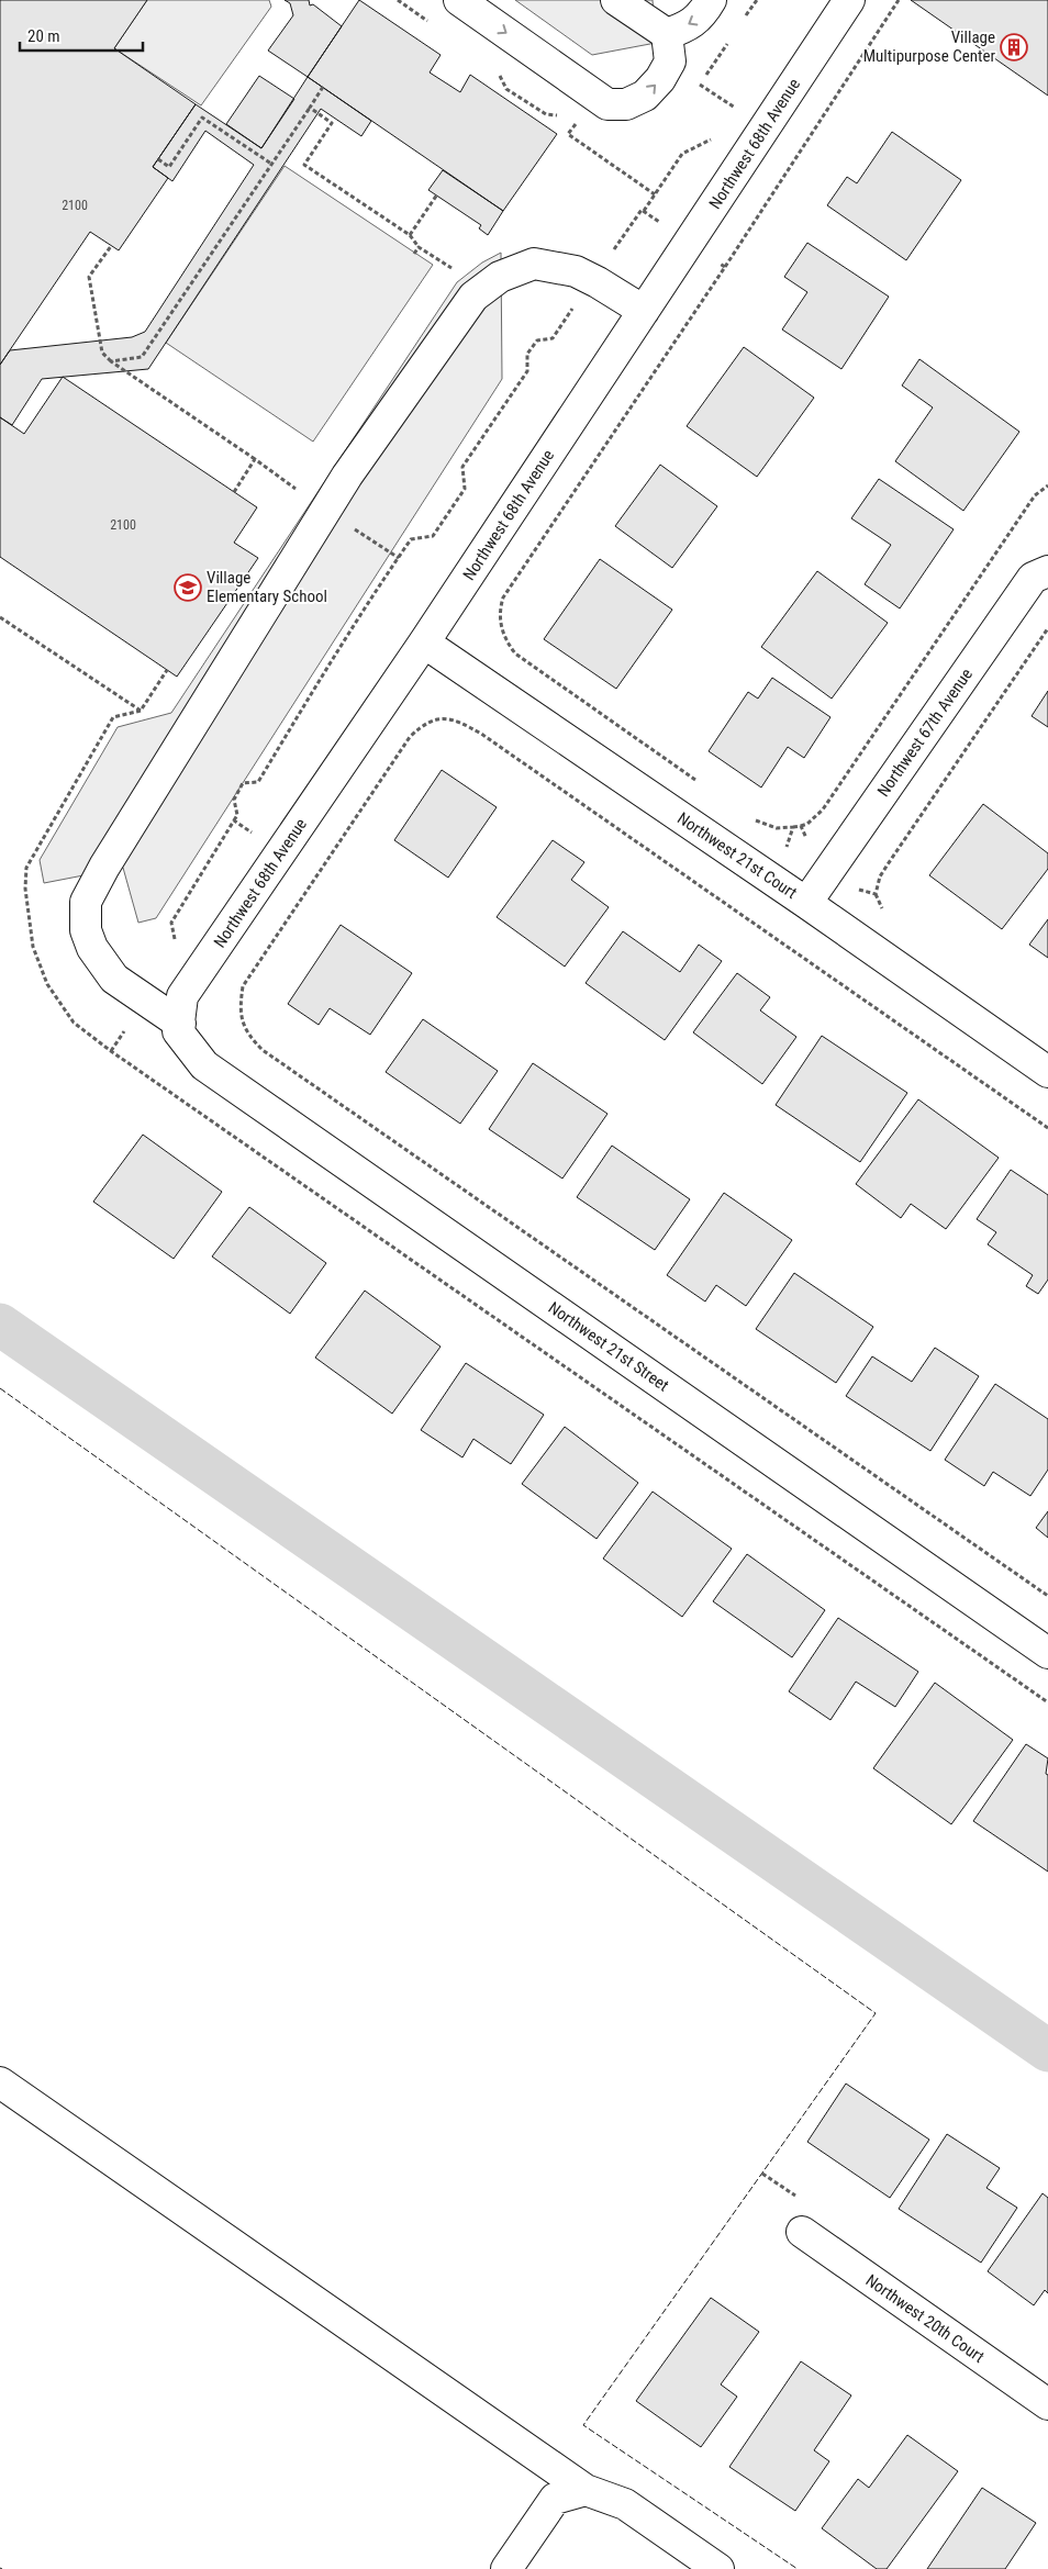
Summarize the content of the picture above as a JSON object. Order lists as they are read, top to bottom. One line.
{"streets":{"street":["Northwest 68th Avenue","Northwest 67th Avenue","Northwest 21st Court","Northwest 21st Street","Northwest 20th Court"]},"crossings":[["Northwest 68th Avenue","Northwest 21st Court"],["Northwest 68th Avenue","Northwest 21st Street"],["Northwest 67th Avenue","Northwest 21st Court"]],"places":{"building":["Village Multipurpose Center"],"school or university":["Village Elementary School"]},"house_numbers":["2100","2100"],"scale_bar":"20 m"}
